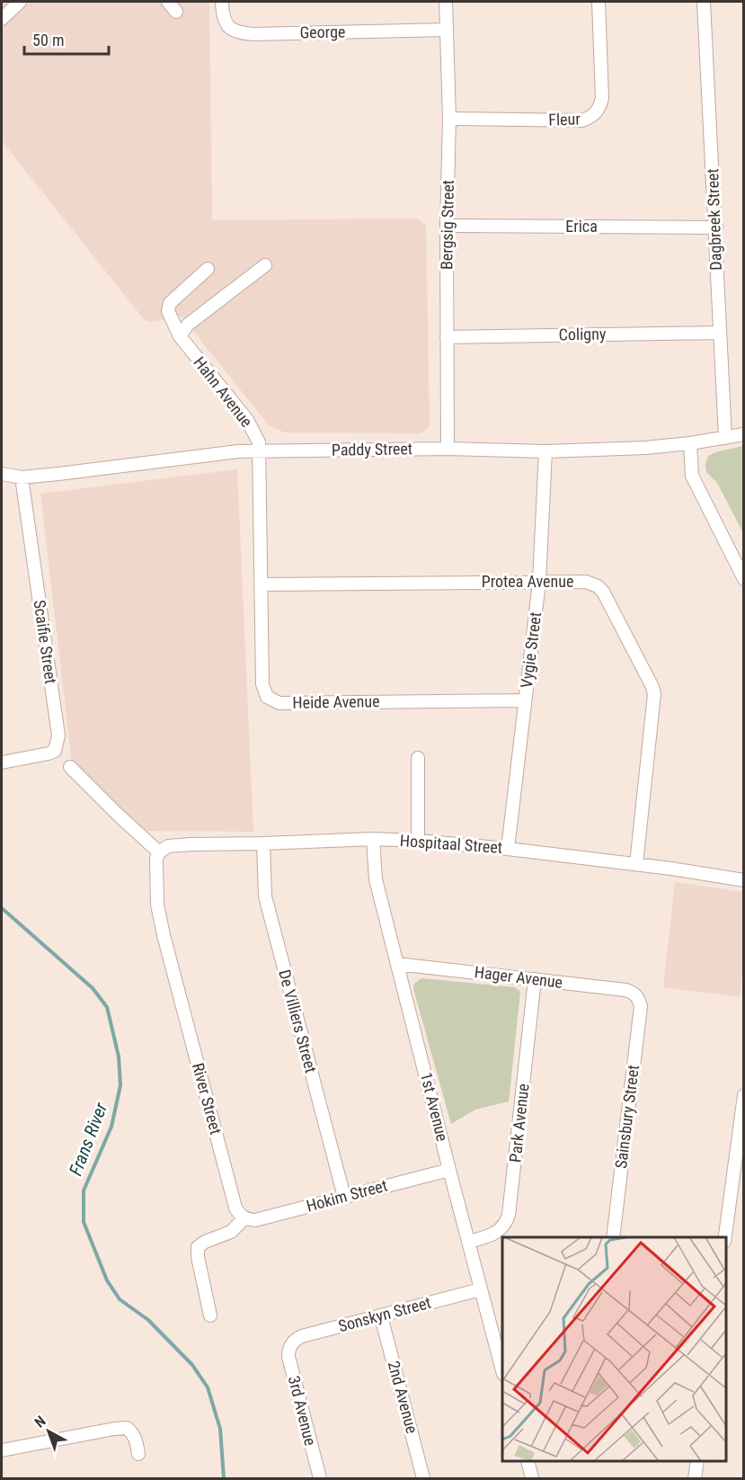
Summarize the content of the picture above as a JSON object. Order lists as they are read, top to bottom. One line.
{"streets":{"street":["George","Fleur","Dagbreek Street","Bergsig Street","Erica","Coligny","Hahn Avenue","Paddy Street","Protea Avenue","Scaifie Street","Vygie Street","Heide Avenue","Hospitaal Street","Hager Avenue","De Villiers Street","River Street","1st Avenue","Sainsbury Street","Park Avenue","Hokim Street","Sonskyn Street","2nd Avenue","3rd Avenue"]},"crossings":[["George","Bergsig Street"],["Fleur","Bergsig Street"],["Dagbreek Street","Erica"],["Dagbreek Street","Coligny"],["Dagbreek Street","Paddy Street"],["Bergsig Street","Erica"],["Bergsig Street","Coligny"],["Bergsig Street","Paddy Street"],["Hahn Avenue","Paddy Street"],["Hahn Avenue","Heide Avenue"],["Paddy Street","Scaifie Street"],["Paddy Street","Vygie Street"],["Paddy Street","Heide Avenue"],["Protea Avenue","Vygie Street"],["Protea Avenue","Heide Avenue"],["Protea Avenue","Hospitaal Street"],["Vygie Street","Heide Avenue"],["Vygie Street","Hospitaal Street"],["Hospitaal Street","De Villiers Street"],["Hospitaal Street","River Street"],["Hospitaal Street","1st Avenue"],["Hager Avenue","1st Avenue"],["Hager Avenue","Sainsbury Street"],["Hager Avenue","Park Avenue"],["De Villiers Street","Hokim Street"],["River Street","Hokim Street"],["1st Avenue","Park Avenue"],["1st Avenue","Hokim Street"],["1st Avenue","Sonskyn Street"],["Sonskyn Street","2nd Avenue"],["Sonskyn Street","3rd Avenue"]],"water":["Frans River"],"scale_bar":"50 m","north":"top left"}
